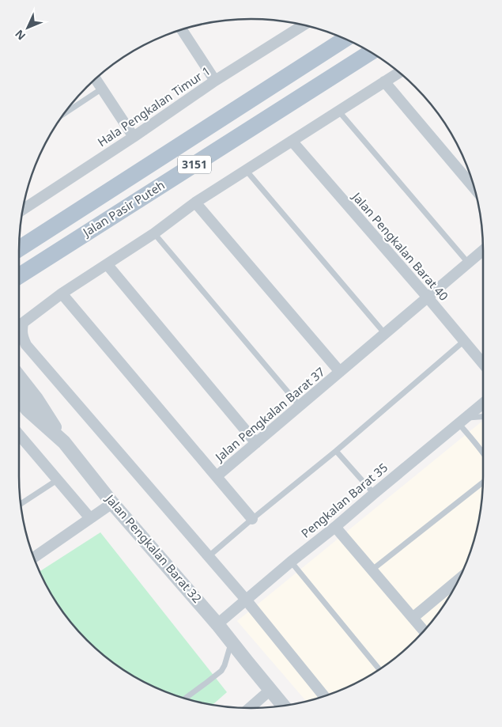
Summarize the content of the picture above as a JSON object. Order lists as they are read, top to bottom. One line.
{"streets":{"main road":["3151","Jalan Pasir Puteh"],"street":["Hala Pengkalan Timur 1","Jalan Pengkalan Barat 40","Jalan Pengkalan Barat 37","Pengkalan Barat 35","Jalan Pengkalan Barat 32"]},"crossings":[["Jalan Pengkalan Barat 40","Jalan Pengkalan Barat 37"],["Pengkalan Barat 35","Jalan Pengkalan Barat 32"]],"north":"bottom left"}
